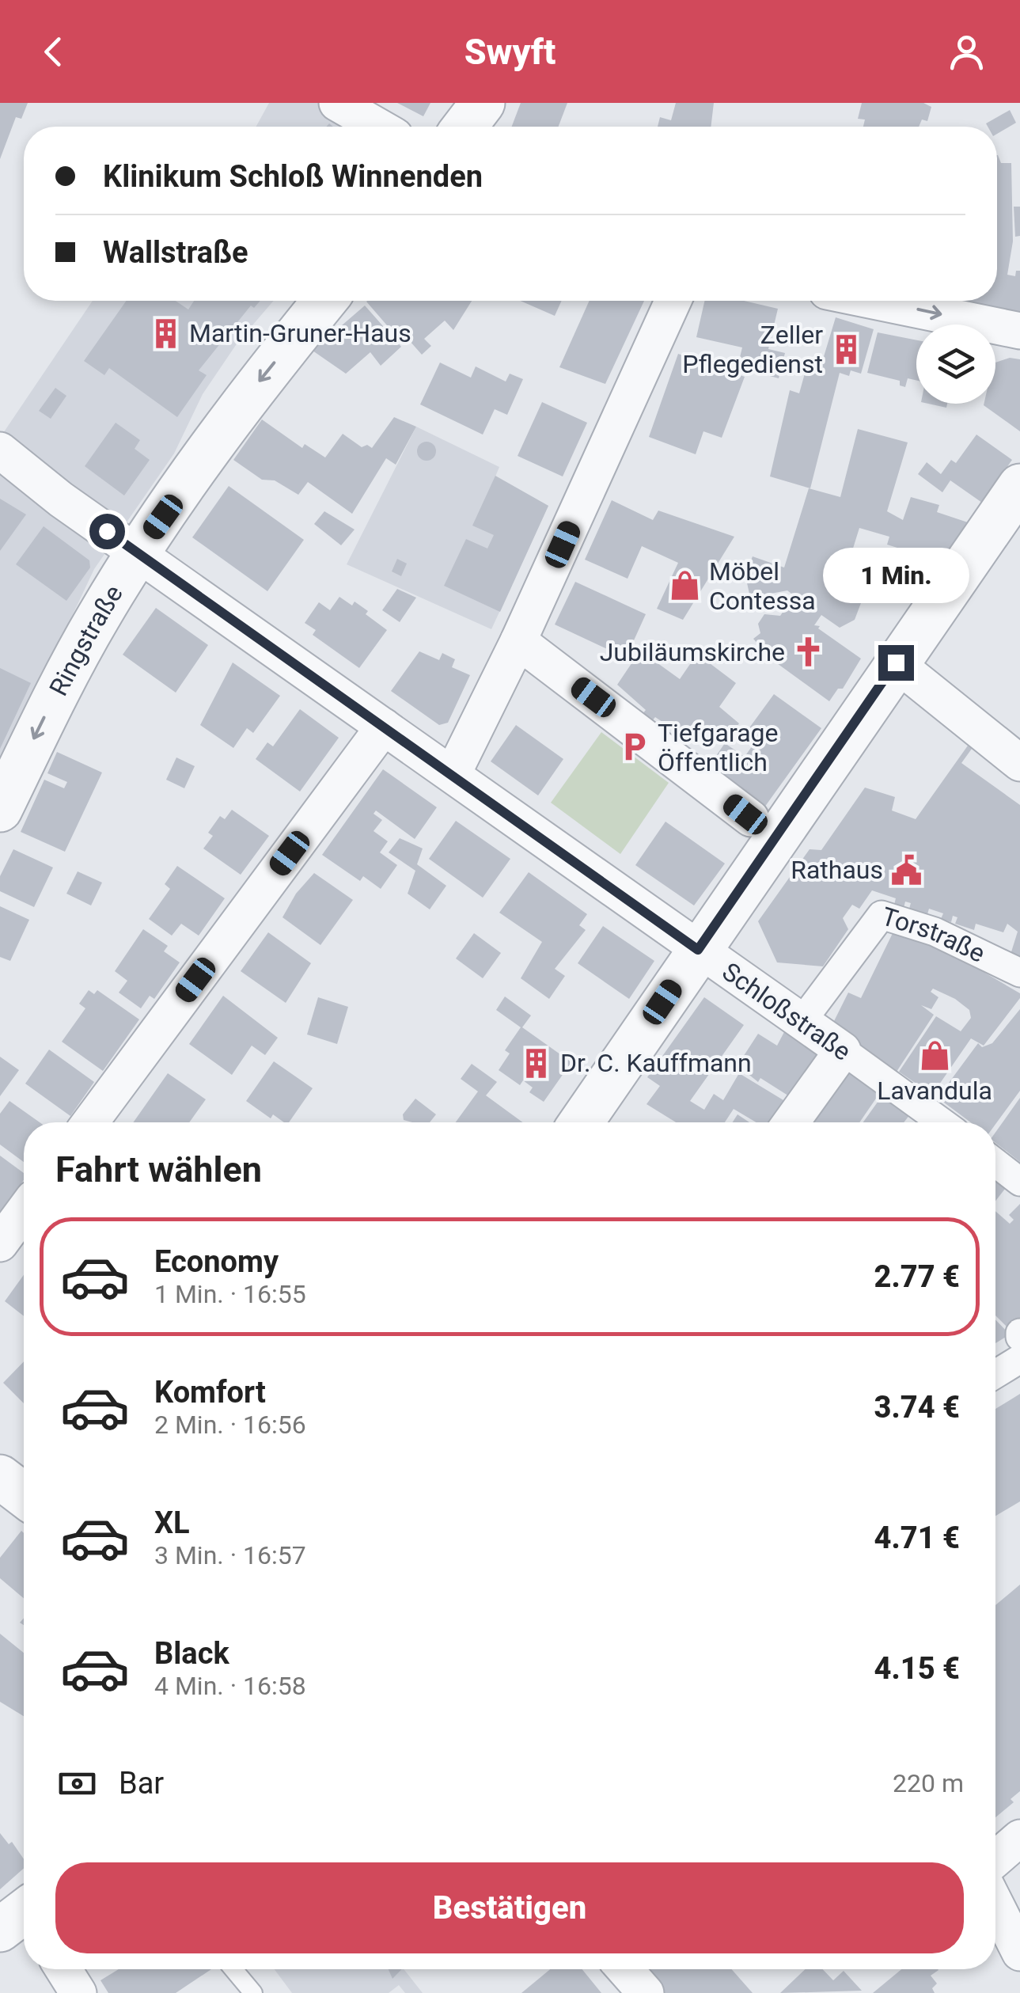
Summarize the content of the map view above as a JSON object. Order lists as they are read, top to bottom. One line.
{"streets":{"street":["Ringstraße","Torstraße","Schloßstraße"]},"crossings":[["Ringstraße","Schloßstraße"],["Torstraße","Schloßstraße"]],"places":{"building":["Martin-Gruner-Haus","Zeller Pflegedienst","Dr. C. Kauffmann"],"shop":["Möbel Contessa","Lavandula"],"church":["Jubiläumskirche"],"parking":["Tiefgarage Öffentlich"],"public building":["Rathaus"]},"page":{"header":"Swyft","banner":["Klinikum Schloß Winnenden","Wallstraße"],"bubble":"1 Min.","heading":"Fahrt wählen","list":[{"name":"Economy","note":"1 Min. · 16:55","value":"2.77 €"},{"name":"Komfort","note":"2 Min. · 16:56","value":"3.74 €"},{"name":"XL","note":"3 Min. · 16:57","value":"4.71 €"},{"name":"Black","note":"4 Min. · 16:58","value":"4.15 €"}],"pay":["Bar","220 m"],"buttons":"Bestätigen"}}
